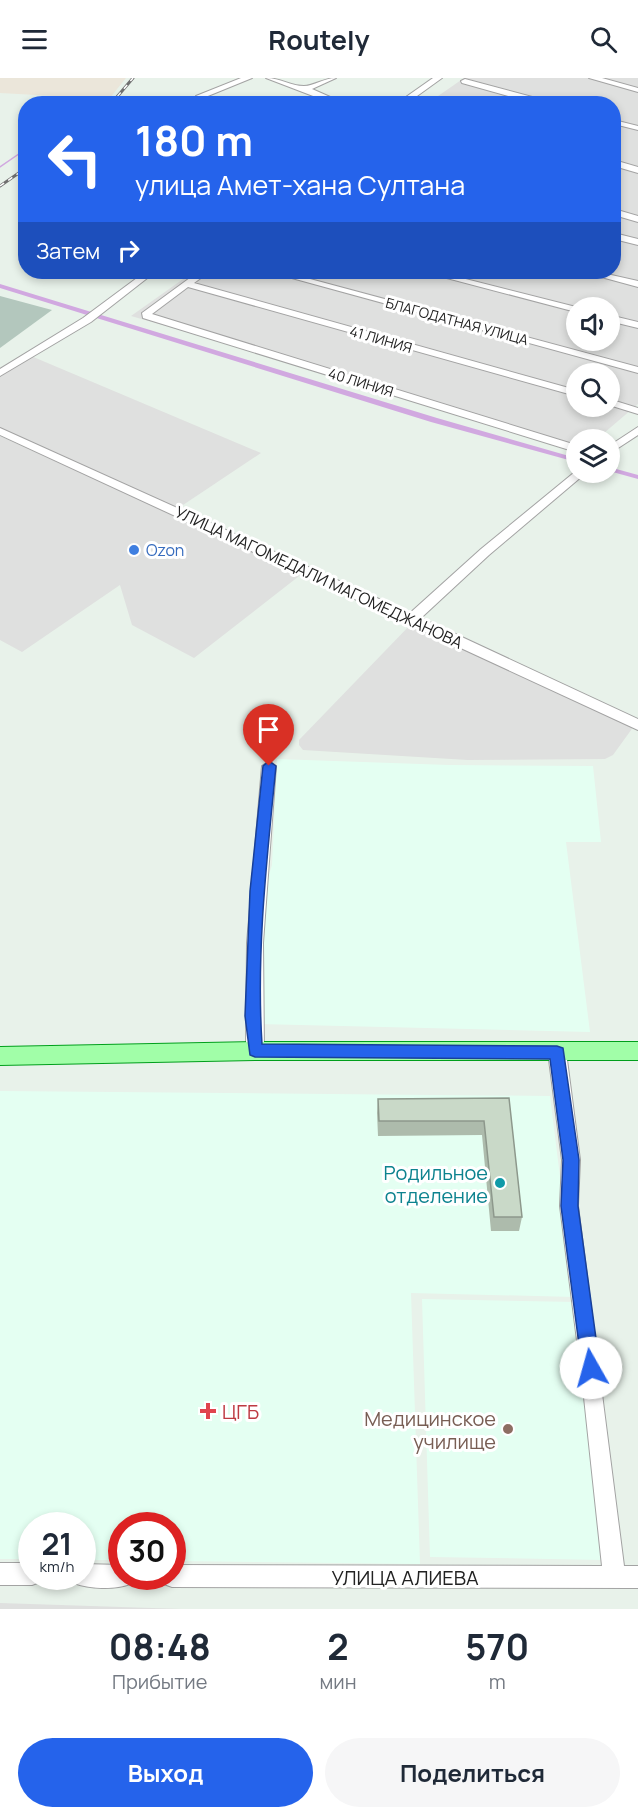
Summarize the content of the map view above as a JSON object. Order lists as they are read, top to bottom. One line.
{"streets":{"street":["БЛАГОДАТНАЯ УЛИЦА","41 ЛИНИЯ","40 ЛИНИЯ","УЛИЦА МАГОМЕДАЛИ МАГОМЕДЖАНОВA","УЛИЦА АЛИЕВА"]},"crossings":[["41 ЛИНИЯ","40 ЛИНИЯ"]],"places":{"other":["Ozon","Родильное отделение","Медицинское училище"],"health":["ЦГБ"]},"page":{"header":"Routely","turn":["180 m","улица Амет-хана Султана"],"then":"Затем","speed":"21 km/h","limit":"30","eta":["08:48","Прибытие","2","мин","570","m"],"buttons":["Выход","Поделиться"]}}
